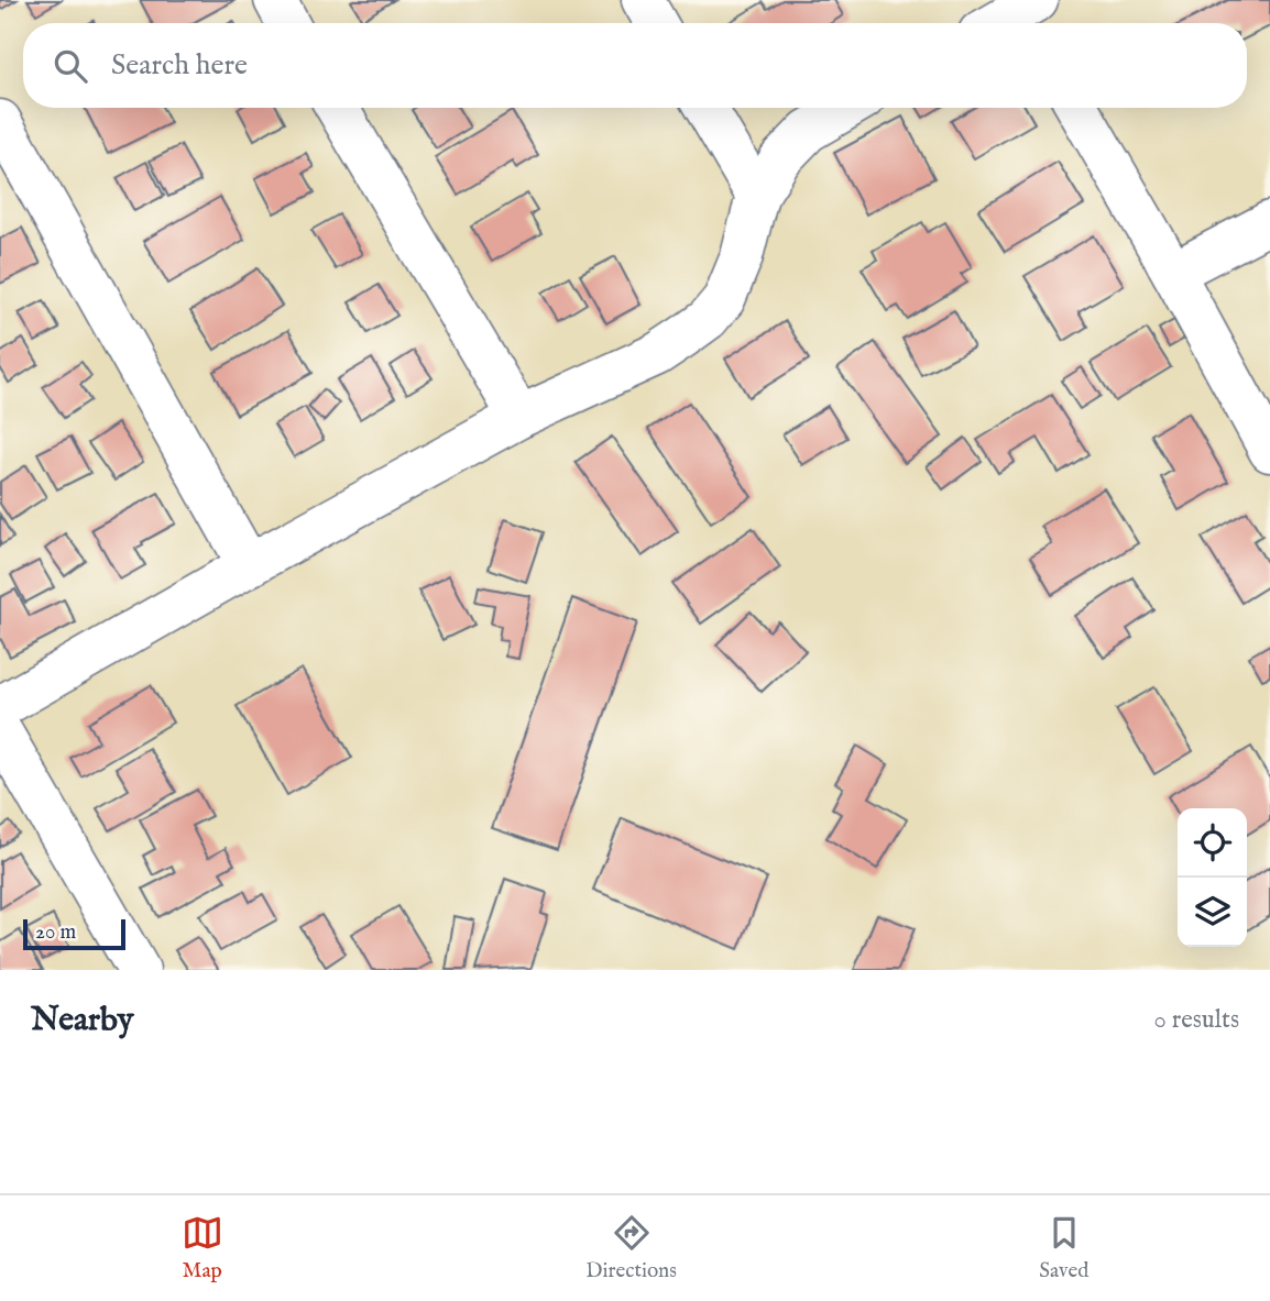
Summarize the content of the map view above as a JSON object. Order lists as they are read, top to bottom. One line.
{"scale_bar":"20 m","page":{"search":"Search here","scale":"20 m","heading":["Nearby","0 results"],"nav":["Map","Directions","Saved"]}}
